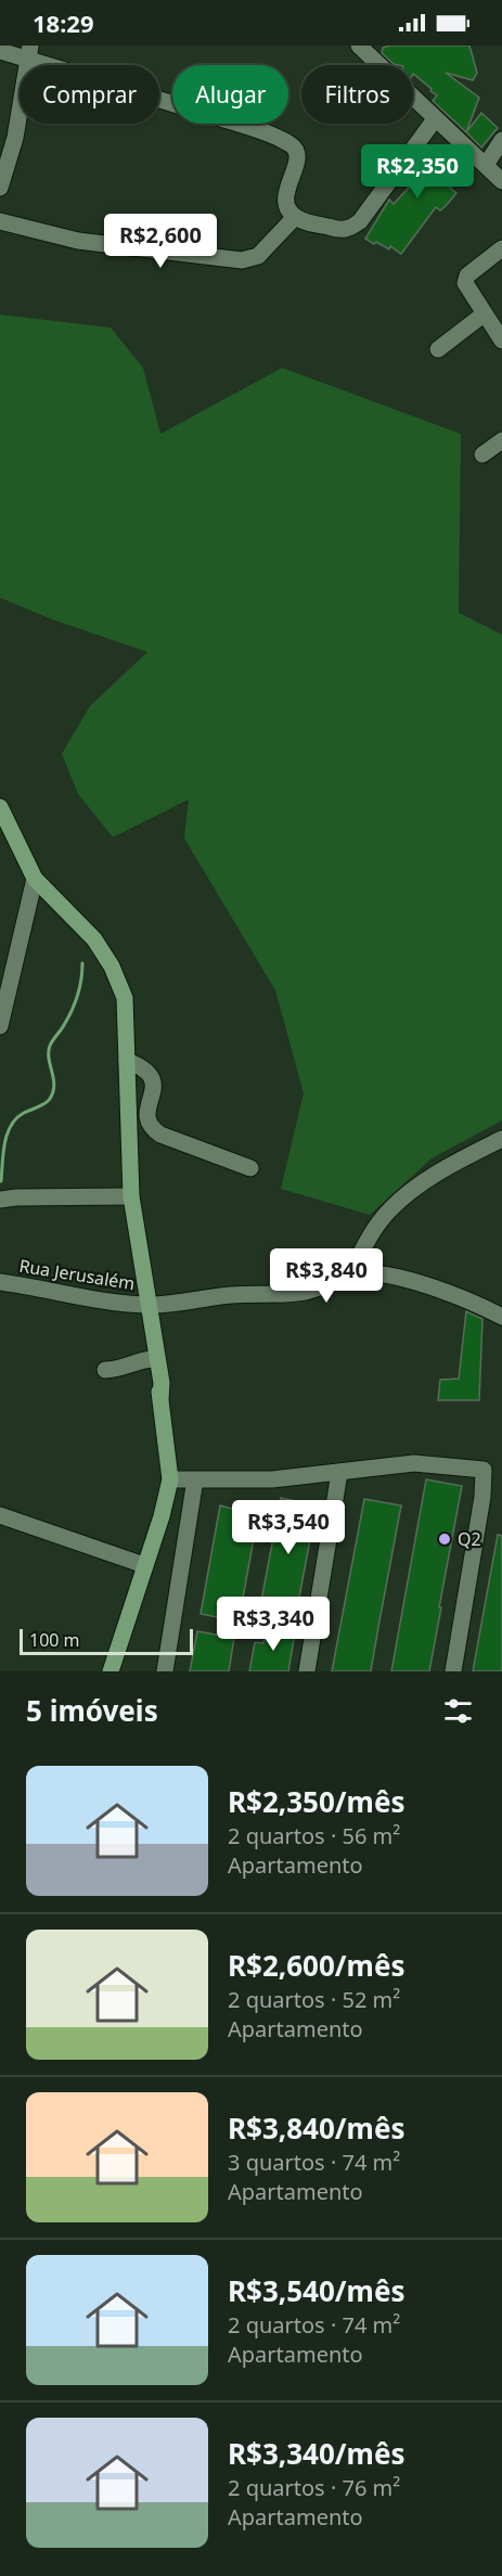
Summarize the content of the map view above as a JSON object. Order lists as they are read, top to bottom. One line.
{"streets":{"street":["Rua Jerusalém"]},"places":["Q2"],"scale_bar":"100 m","page":{"status":"18:29","chip":["Comprar","Alugar","Filtros"],"price":["R$2,350","R$2,600","R$3,840","R$3,540","R$3,340"],"scale":"100 m","heading":"5 imóveis","list":[{"name":"R$2,350/mês","note":"2 quartos · 56 m² · Apartamento"},{"name":"R$2,600/mês","note":"2 quartos · 52 m² · Apartamento"},{"name":"R$3,840/mês","note":"3 quartos · 74 m² · Apartamento"},{"name":"R$3,540/mês","note":"2 quartos · 74 m² · Apartamento"},{"name":"R$3,340/mês","note":"2 quartos · 76 m² · Apartamento"}]}}
